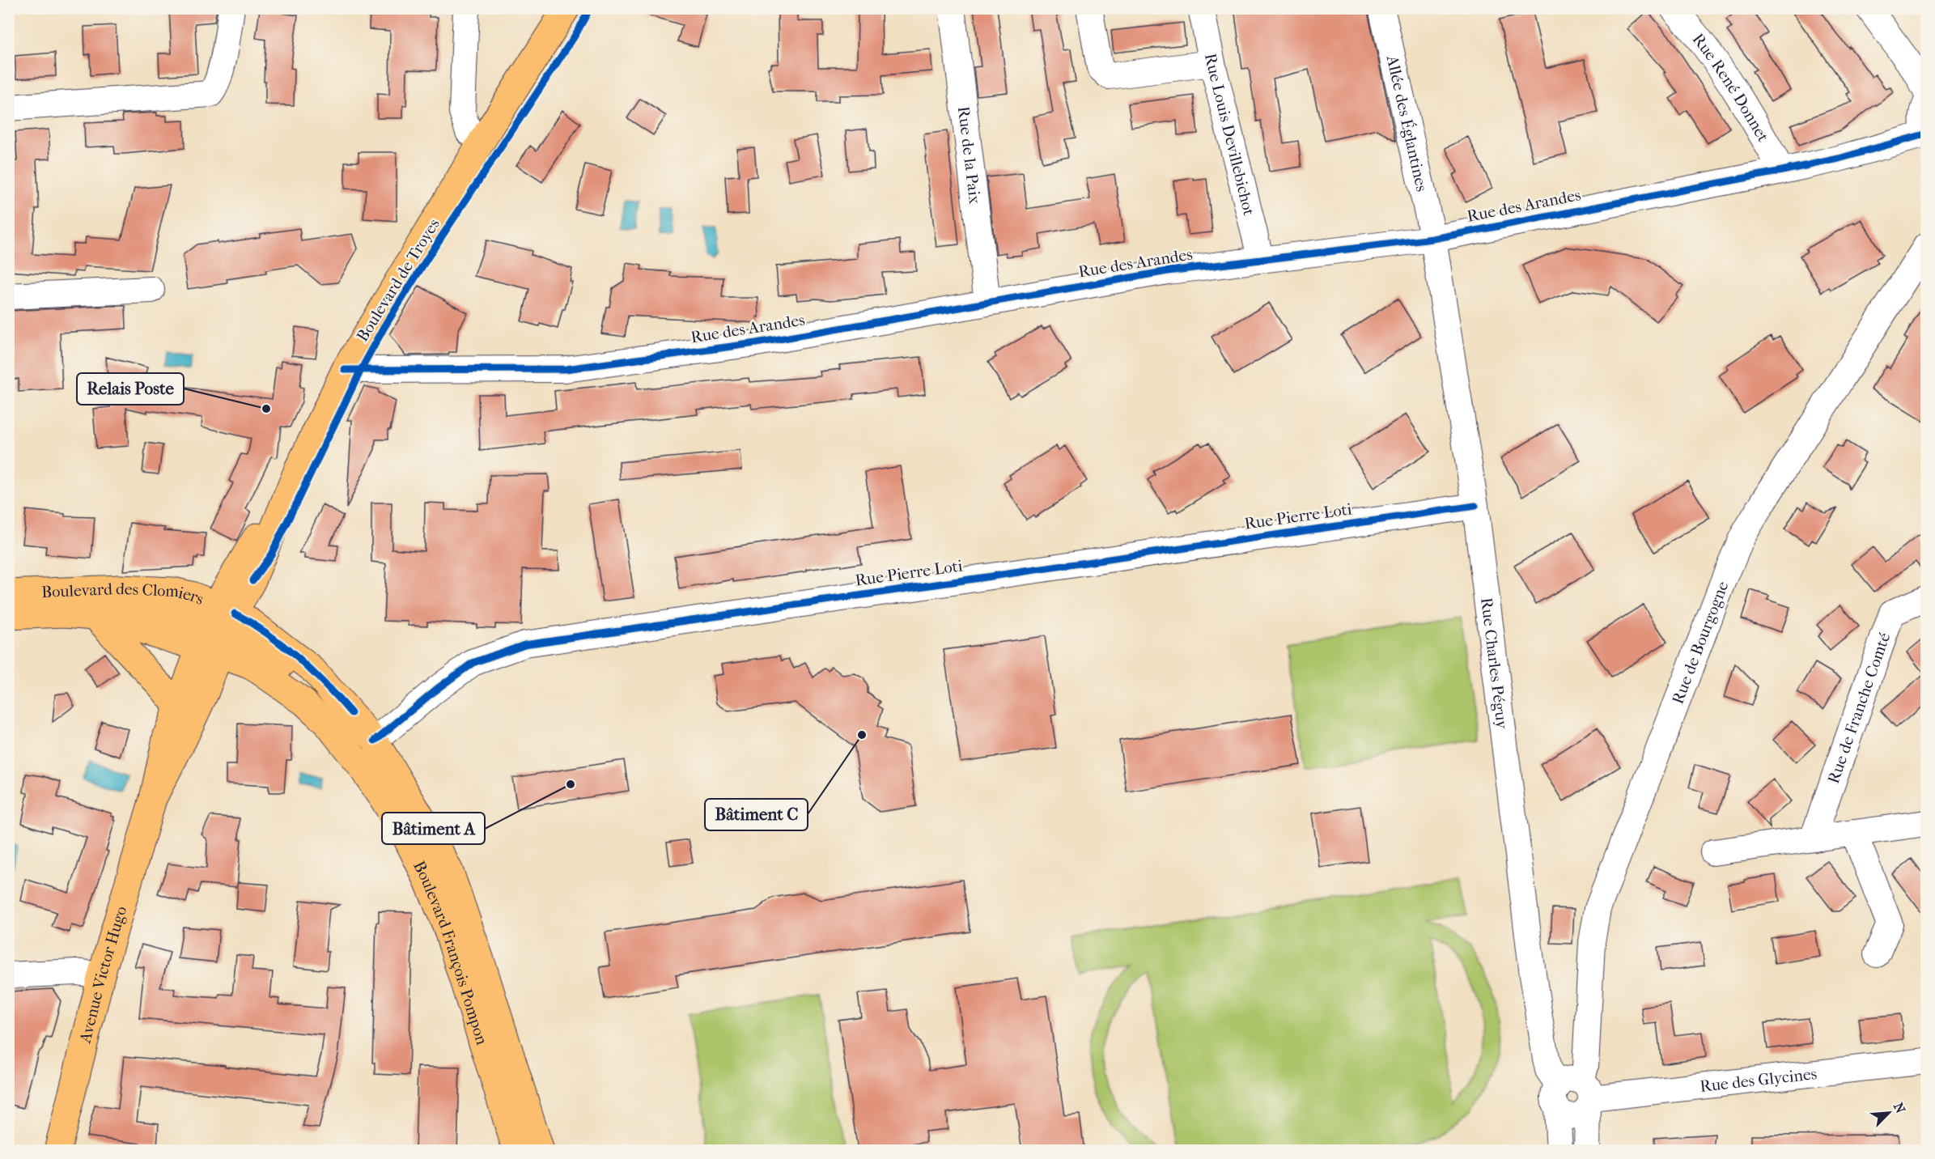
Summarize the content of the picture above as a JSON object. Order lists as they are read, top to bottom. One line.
{"streets":{"main road":["Boulevard de Troyes","Boulevard des Clomiers","Boulevard François Pompon","Avenue Victor Hugo"],"street":["Rue René Donnet","Allée des Églantines","Rue Louis Devillebichot","Rue de la Paix","Rue des Arandes","Rue Pierre Loti","Rue de Bourgogne","Rue Charles Péguy","Rue de Franche Comté","Rue des Glycines"]},"crossings":[["Rue René Donnet","Rue des Arandes"],["Allée des Églantines","Rue des Arandes"],["Allée des Églantines","Rue Charles Péguy"],["Rue Louis Devillebichot","Rue des Arandes"],["Rue de la Paix","Rue des Arandes"],["Rue des Arandes","Boulevard de Troyes"],["Rue des Arandes","Rue Charles Péguy"],["Boulevard de Troyes","Avenue Victor Hugo"],["Rue Pierre Loti","Rue Charles Péguy"],["Rue Pierre Loti","Boulevard François Pompon"],["Boulevard des Clomiers","Boulevard François Pompon"],["Boulevard des Clomiers","Avenue Victor Hugo"],["Rue de Bourgogne","Rue Charles Péguy"],["Rue de Bourgogne","Rue des Glycines"],["Rue Charles Péguy","Rue des Glycines"],["Boulevard François Pompon","Avenue Victor Hugo"]],"places":["Relais Poste","Bâtiment C","Bâtiment A"],"north":"top right"}
